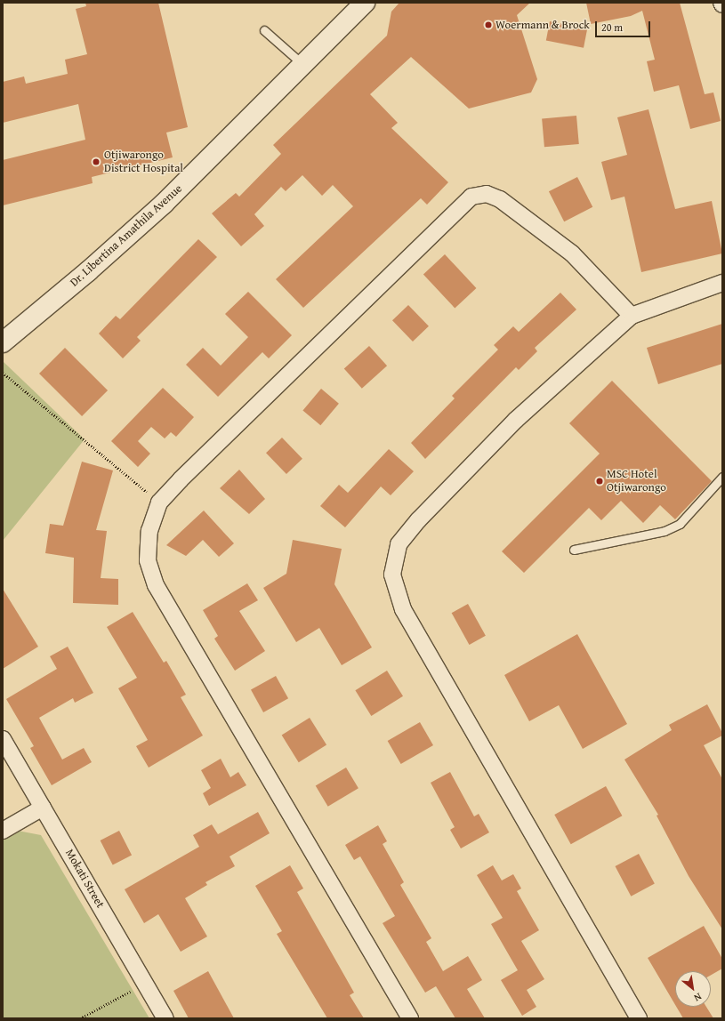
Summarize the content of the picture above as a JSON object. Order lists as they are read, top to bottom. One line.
{"streets":{"street":["Dr. Libertina Amathila Avenue","Mokati Street"]},"places":["Woermann & Brock","Otjiwarongo District Hospital","MSC Hotel Otjiwarongo"],"scale_bar":"20 m","north":"bottom right"}
